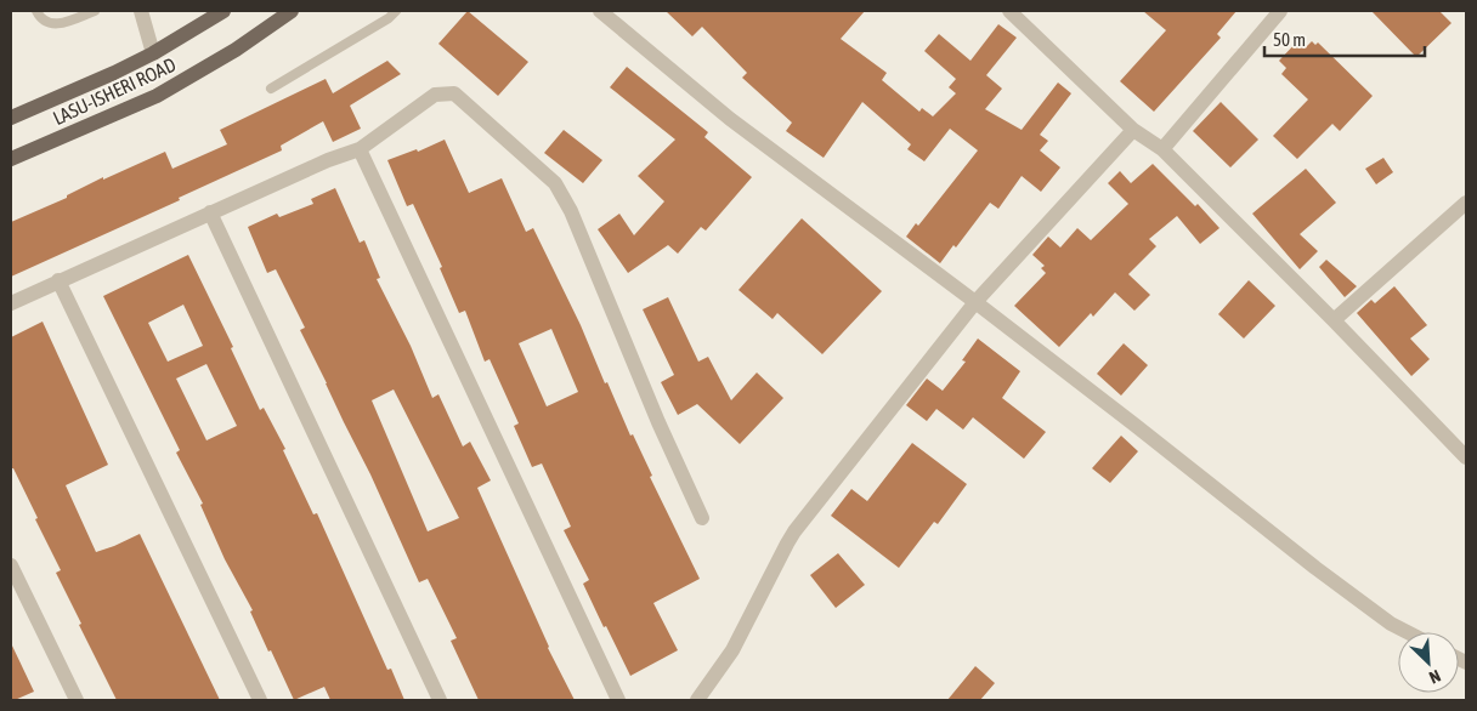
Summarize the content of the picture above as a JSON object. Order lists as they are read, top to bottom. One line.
{"streets":{"main road":["LASU-ISHERI ROAD"]},"scale_bar":"50 m","north":"bottom right"}
